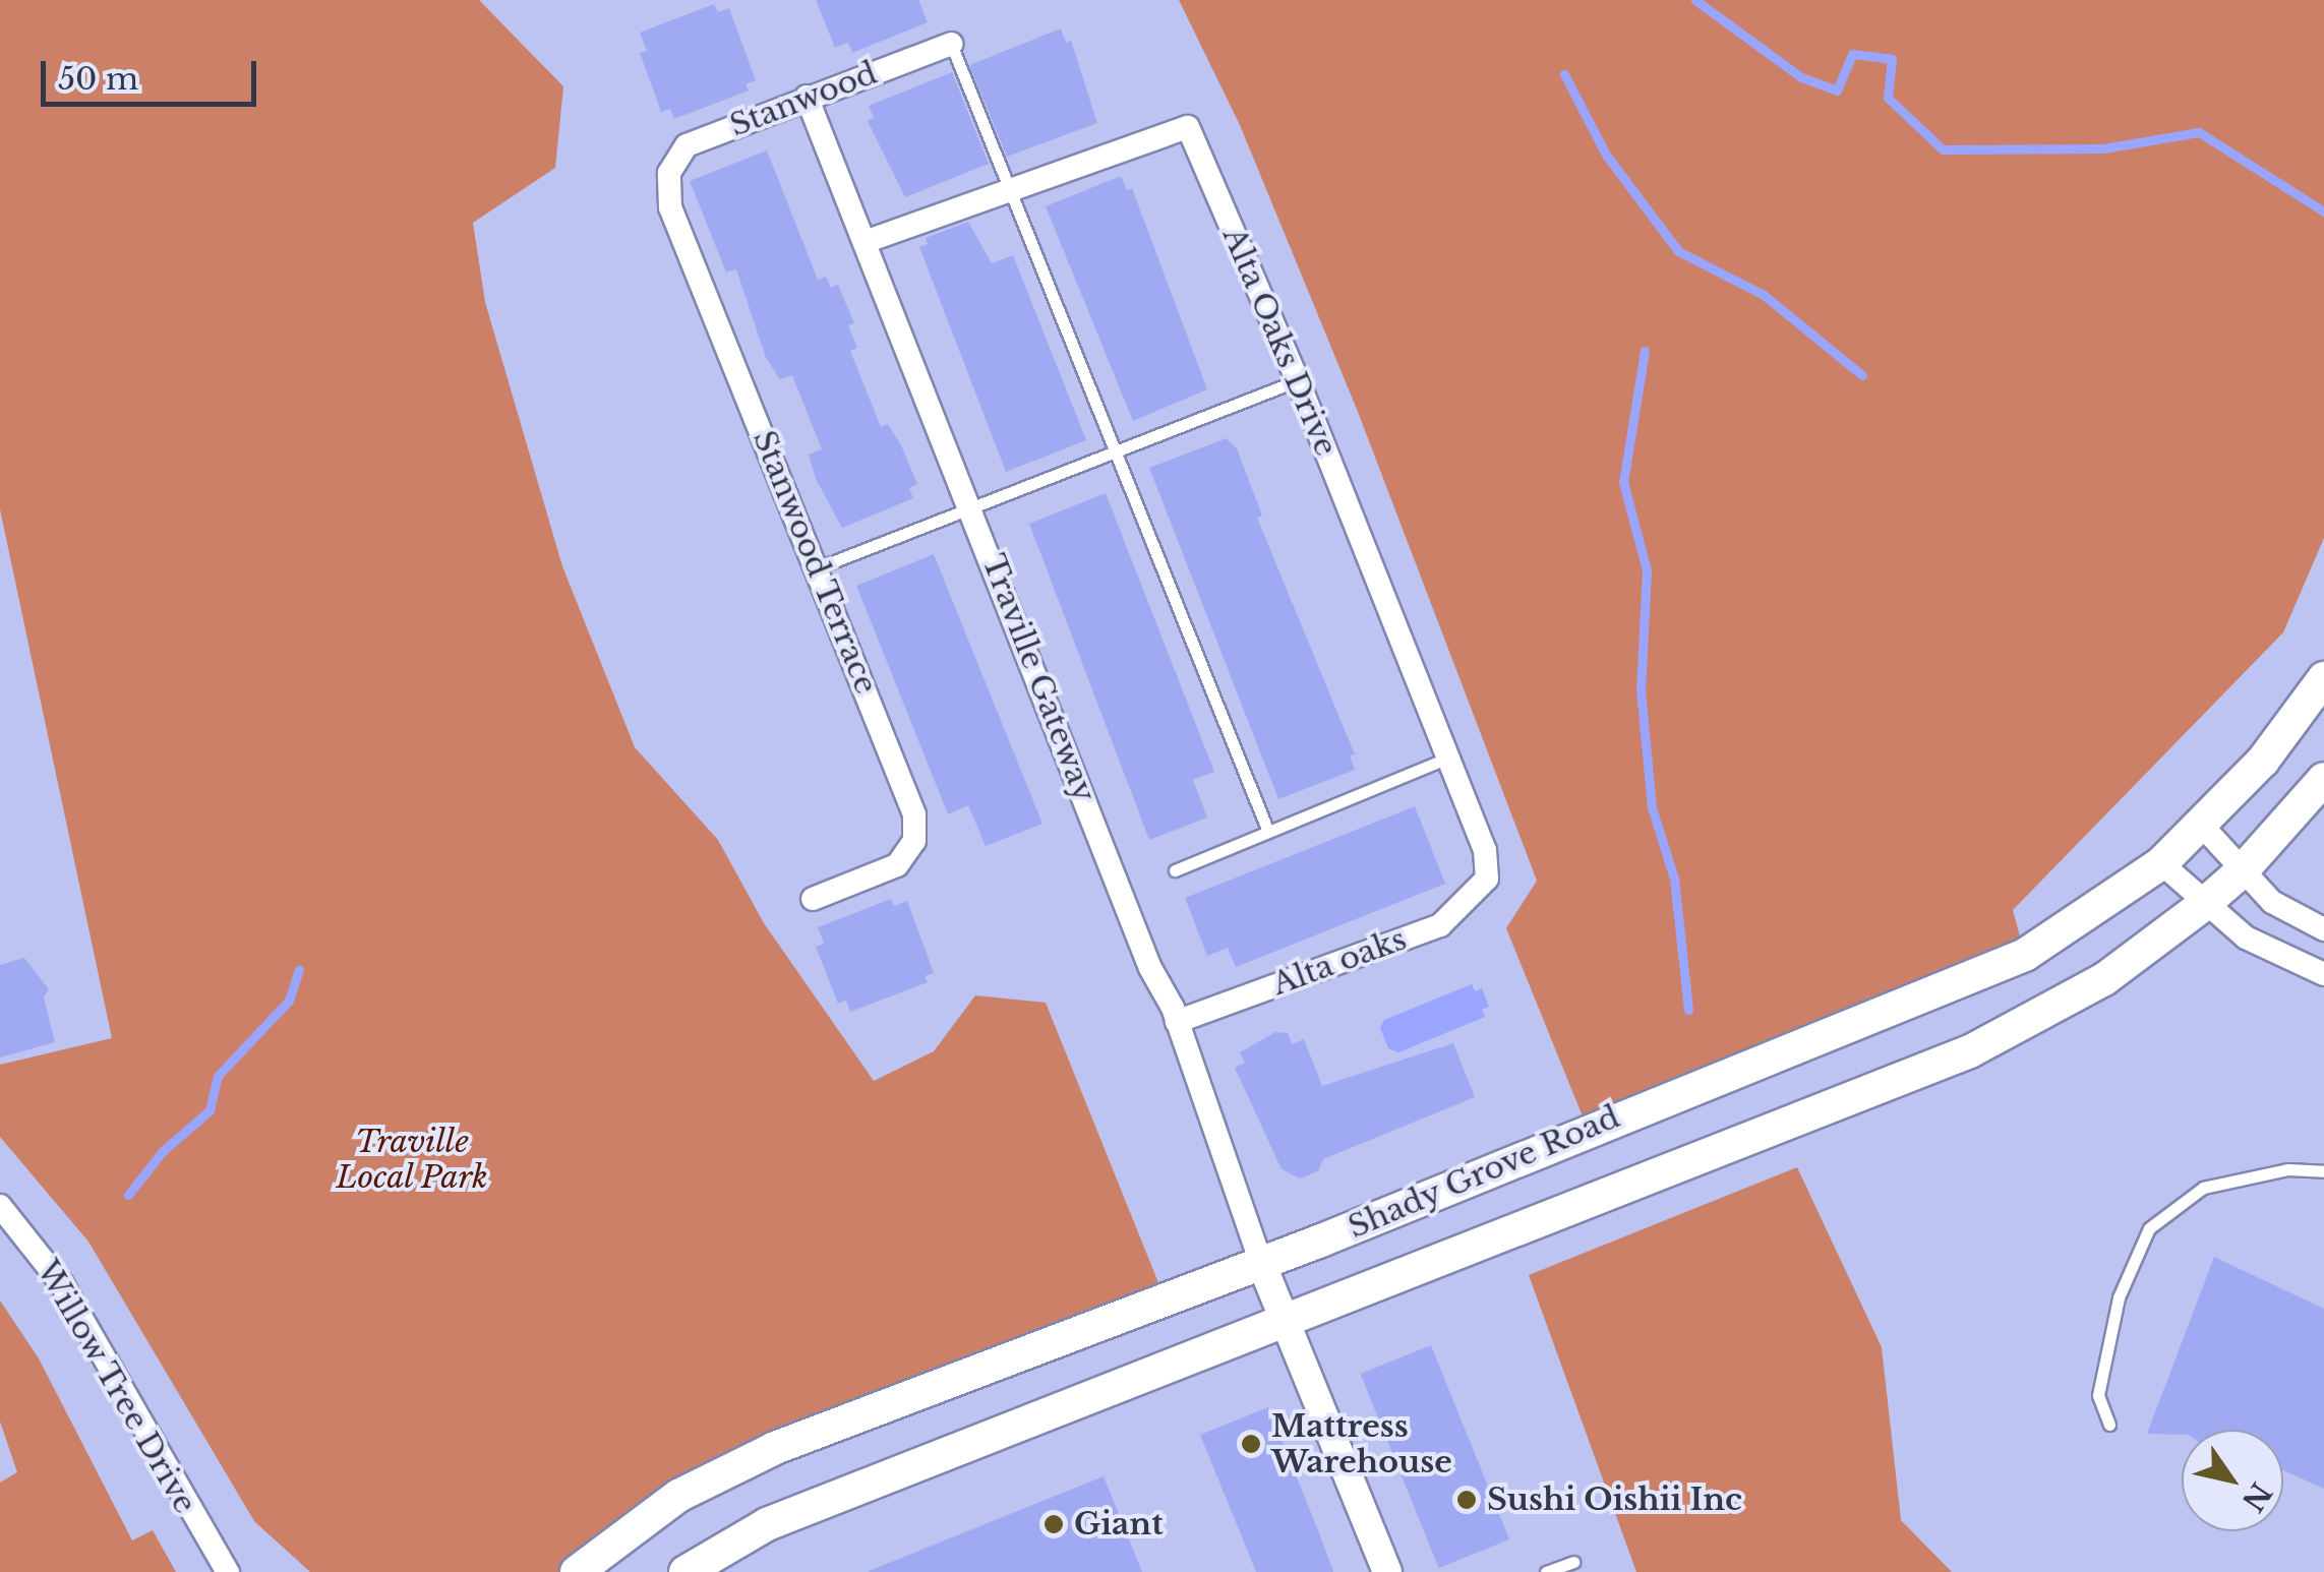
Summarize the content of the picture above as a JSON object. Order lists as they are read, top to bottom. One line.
{"streets":{"main road":["Shady Grove Road"],"street":["Stanwood","Alta Oaks Drive","Stanwood Terrace","Traville Gateway","Alta oaks","Willow Tree Drive"]},"crossings":[["Stanwood","Stanwood Terrace"],["Stanwood","Traville Gateway"],["Alta Oaks Drive","Traville Gateway"],["Alta Oaks Drive","Alta oaks"],["Traville Gateway","Alta oaks"],["Traville Gateway","Shady Grove Road"]],"parks":["Traville Local Park"],"places":["Mattress Warehouse","Sushi Oishii Inc","Giant"],"scale_bar":"50 m","north":"bottom right"}
